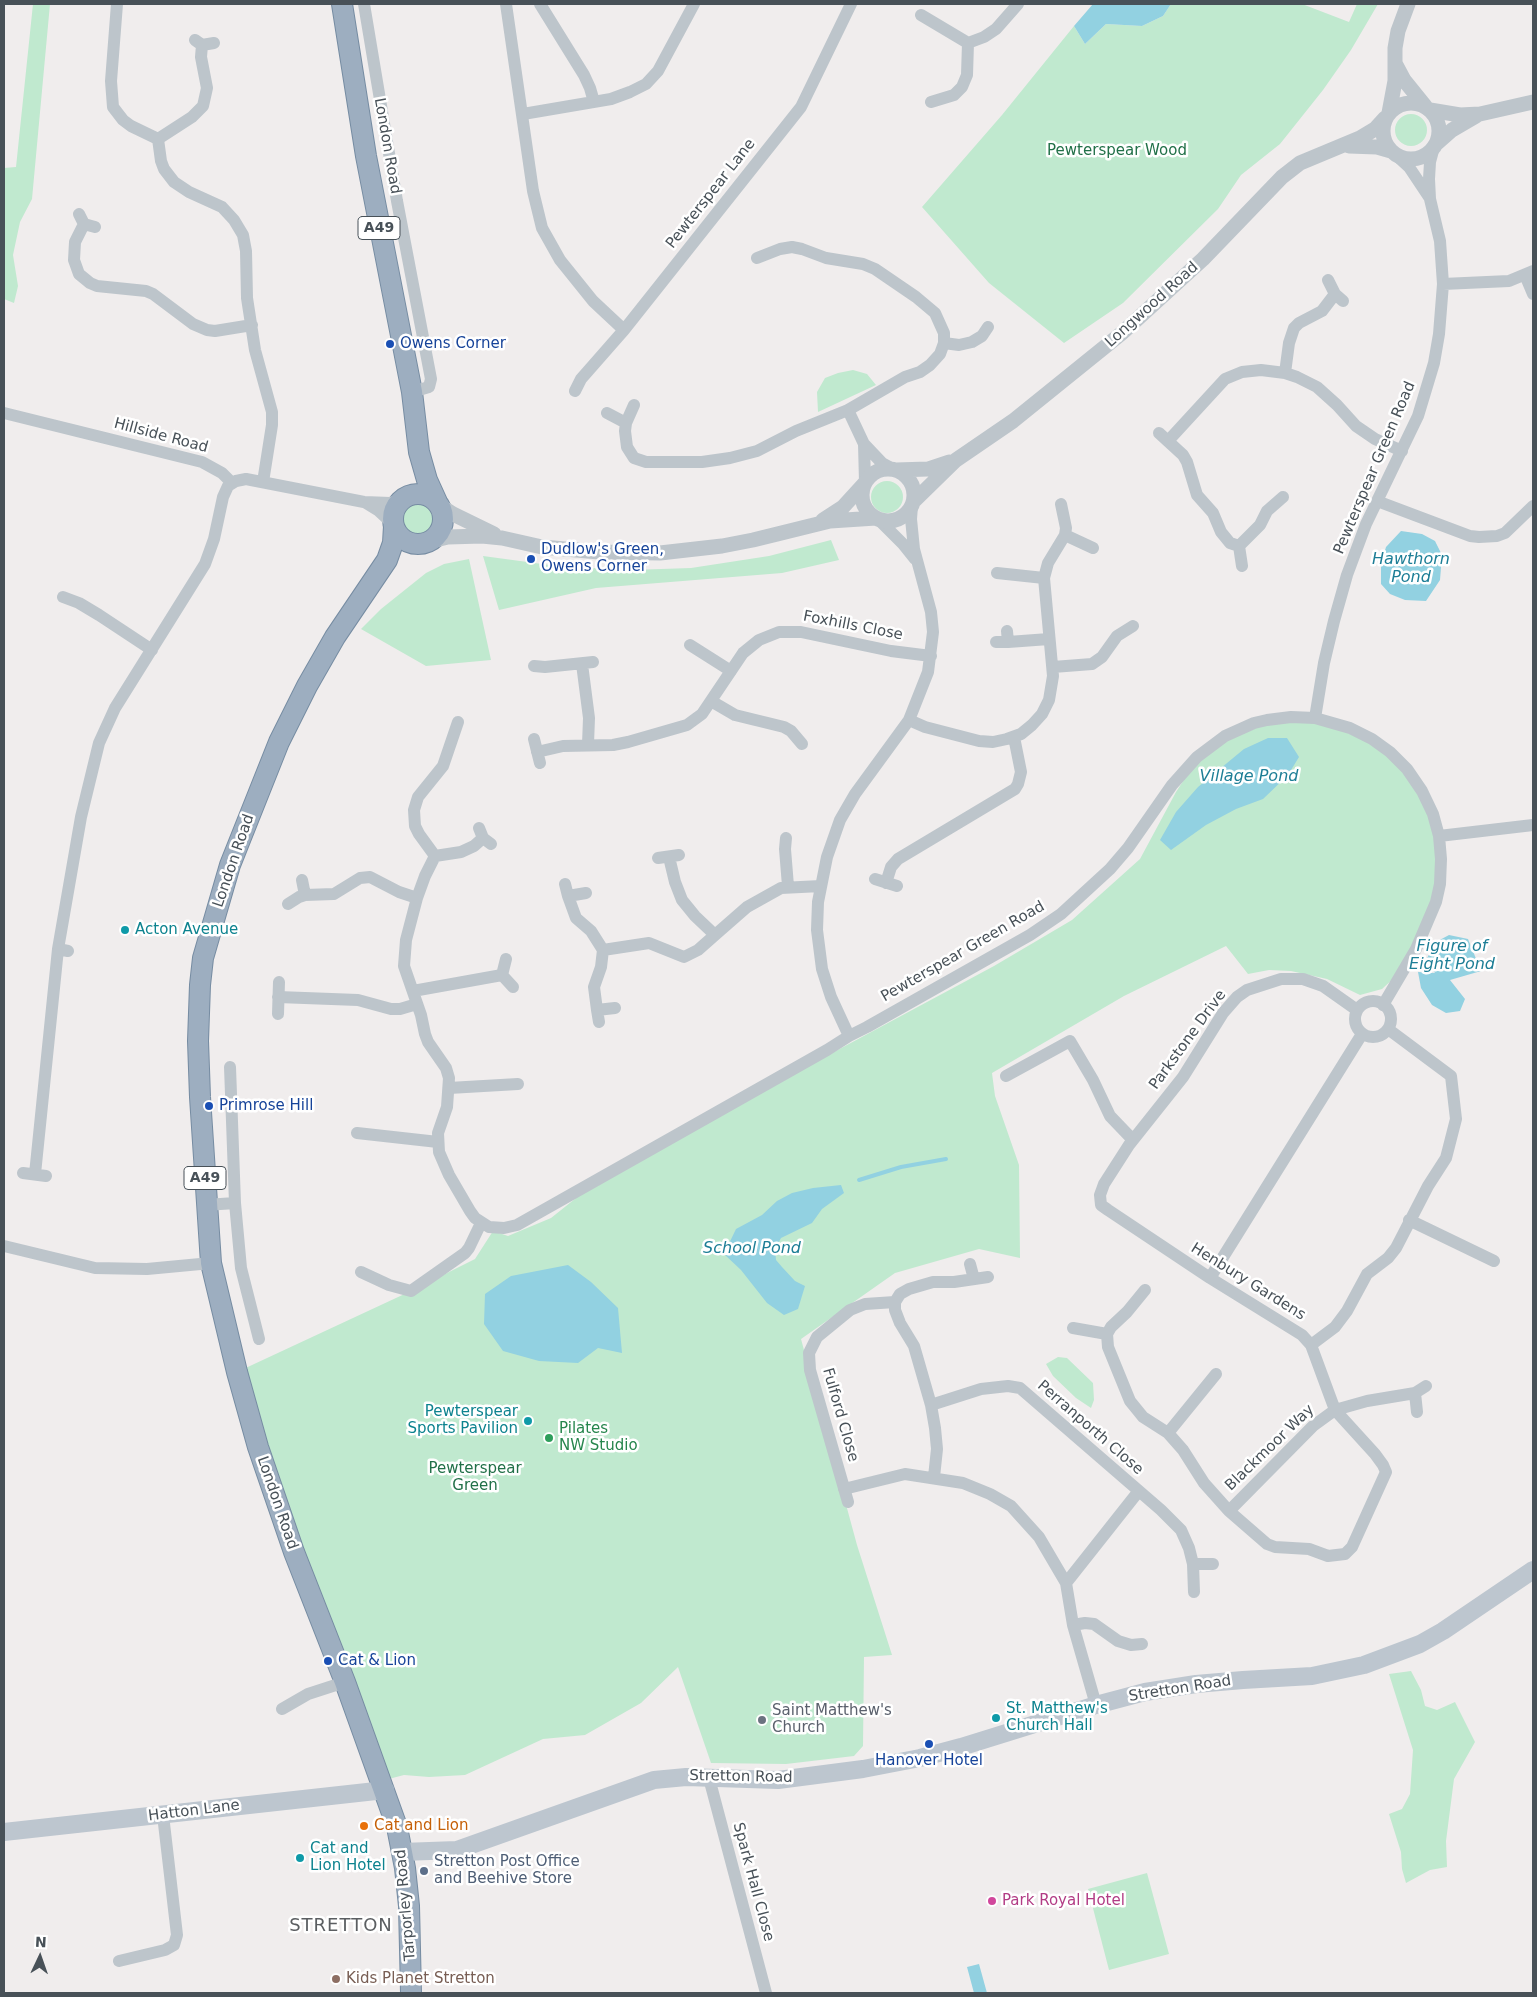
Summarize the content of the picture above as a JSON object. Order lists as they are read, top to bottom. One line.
{"streets":{"highway":["London Road","A49","Tarporley Road"],"main road":["Stretton Road","Hatton Lane"],"street":["Pewterspear Lane","Longwood Road","Hillside Road","Pewterspear Green Road","Foxhills Close","Parkstone Drive","Henbury Gardens","Fulford Close","Perranporth Close","Blackmoor Way","Spark Hall Close"]},"crossings":[["London Road","A49"],["London Road","Hatton Lane"],["London Road","Tarporley Road"],["Longwood Road","Pewterspear Green Road"],["Pewterspear Green Road","Parkstone Drive"],["Parkstone Drive","Henbury Gardens"],["Henbury Gardens","Blackmoor Way"],["Stretton Road","Spark Hall Close"],["Stretton Road","Tarporley Road"],["Hatton Lane","Tarporley Road"]],"districts":["STRETTON"],"water":["Hawthorn Pond","Village Pond","Figure of Eight Pond","School Pond"],"parks":["Pewterspear Wood","Pewterspear Green"],"places":["Owens Corner","Dudlow's Green, Owens Corner","Acton Avenue","Primrose Hill","Pewterspear Sports Pavilion","Pilates NW Studio","Cat & Lion","St. Matthew's Church Hall","Saint Matthew's Church","Hanover Hotel","Cat and Lion","Cat and Lion Hotel","Stretton Post Office and Beehive Store","Park Royal Hotel","Kids Planet Stretton"],"north":"top"}
